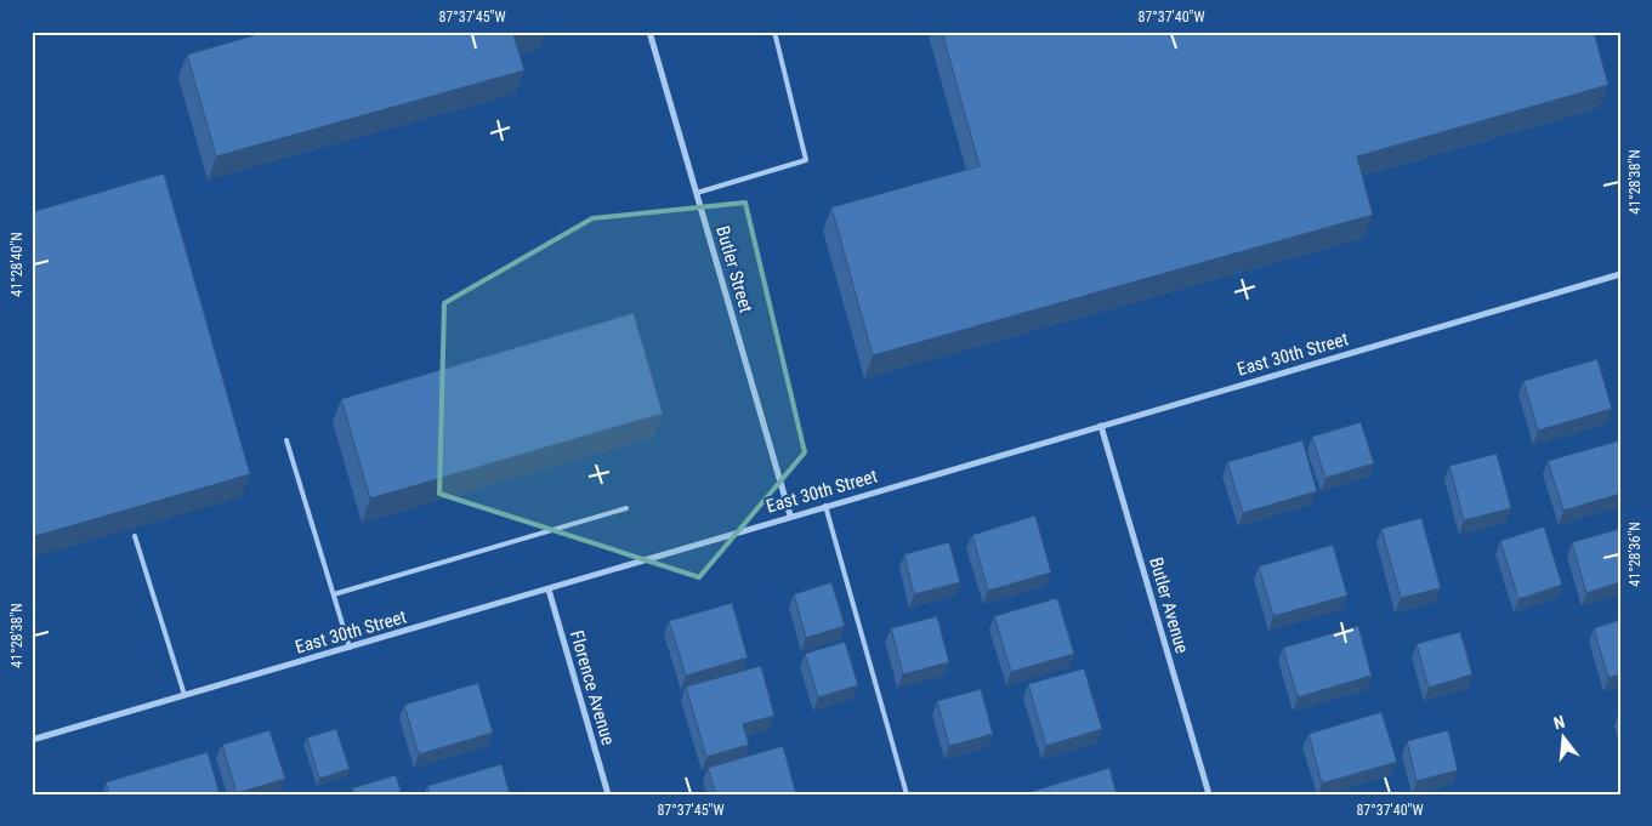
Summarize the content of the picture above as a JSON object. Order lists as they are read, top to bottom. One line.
{"streets":{"street":["Butler Street","East 30th Street","Butler Avenue","Florence Avenue"]},"crossings":[["Butler Street","East 30th Street"],["East 30th Street","Butler Avenue"],["East 30th Street","Florence Avenue"]],"north":"top","coordinates":["87°37'45\"W","87°37'40\"W","41°28'38\"N","41°28'40\"N","41°28'36\"N"]}
